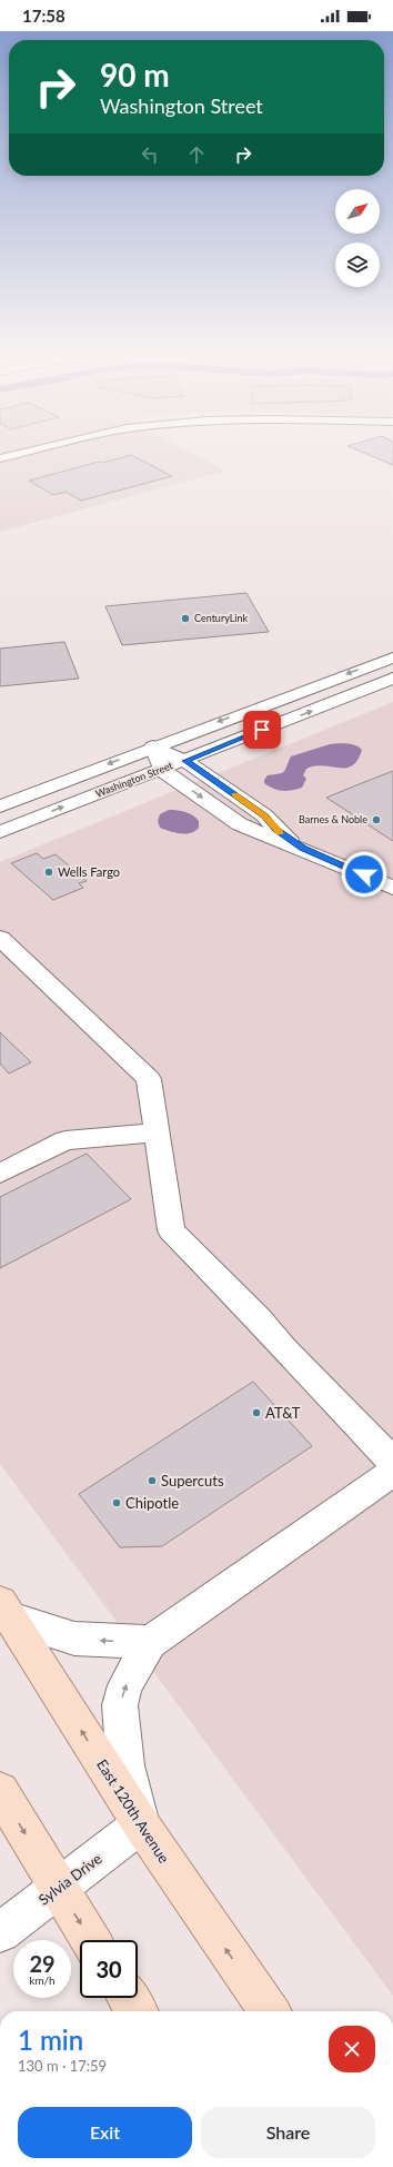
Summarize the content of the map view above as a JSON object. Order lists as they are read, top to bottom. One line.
{"streets":{"main road":["East 120th Avenue"],"street":["Washington Street","Sylvia Drive"]},"crossings":[["East 120th Avenue","Sylvia Drive"]],"places":["CenturyLink","Barnes & Noble","Wells Fargo","AT&T","Supercuts","Chipotle"],"north":"top right","page":{"status":"17:58","turn":["90 m","Washington Street"],"speed":"29 km/h","limit":"30","heading":["1 min","130 m · 17:59"],"buttons":["Exit","Share"]}}
